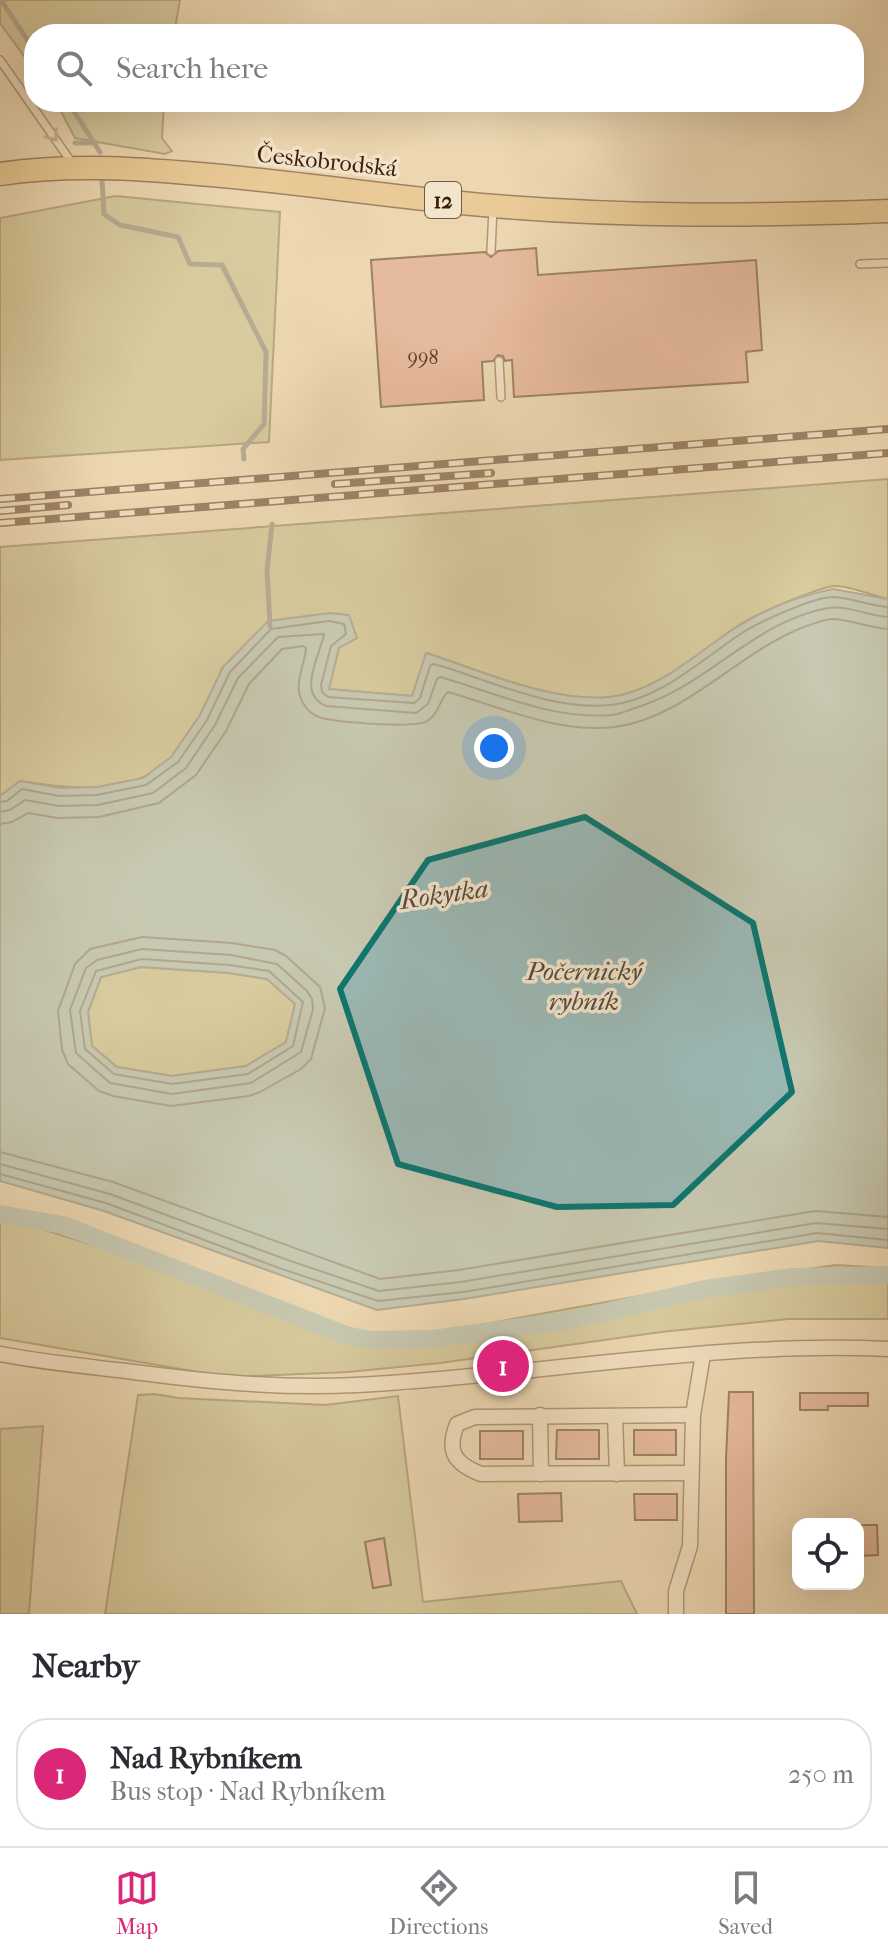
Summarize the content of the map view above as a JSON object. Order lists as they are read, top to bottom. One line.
{"streets":{"main road":["Českobrodská","12"]},"water":["Rokytka","Počernický rybník"],"house_numbers":["998"],"page":{"search":"Search here","pins":"1","heading":"Nearby","list":[{"mark":"1","name":"Nad Rybníkem","note":"Bus stop · Nad Rybníkem","value":"250 m"}],"nav":["Map","Directions","Saved"]}}
